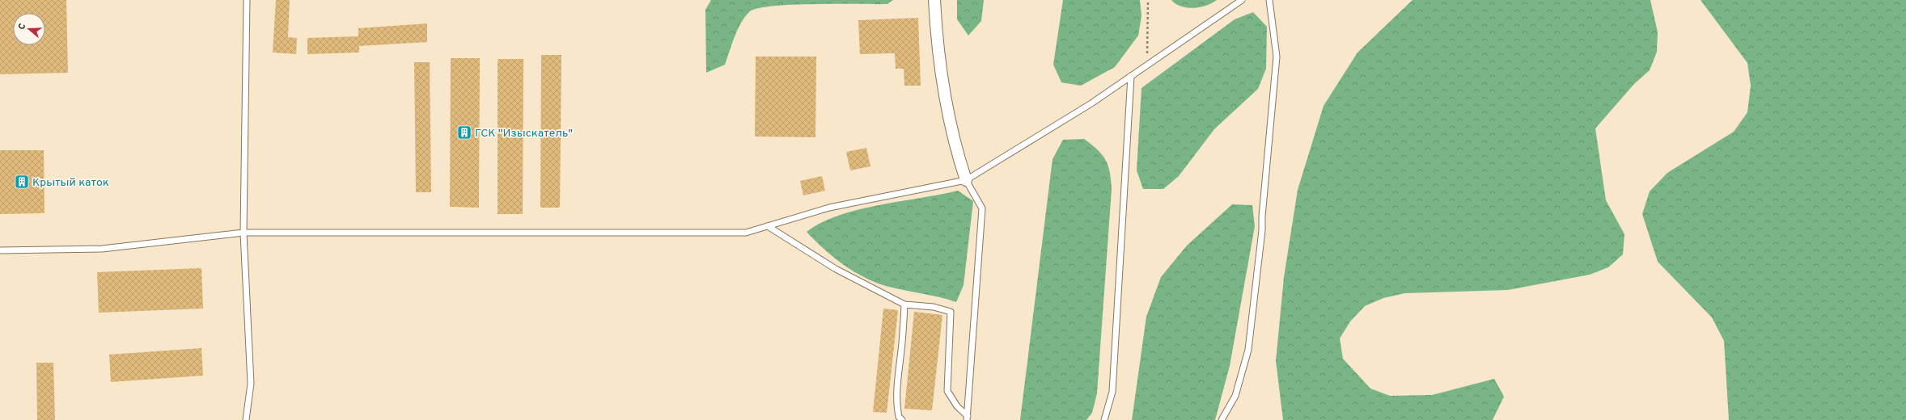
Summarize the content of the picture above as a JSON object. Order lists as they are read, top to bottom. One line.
{"places":{"building":["ГСК \"Изыскатель\"","Крытый каток"]},"north":"left"}
